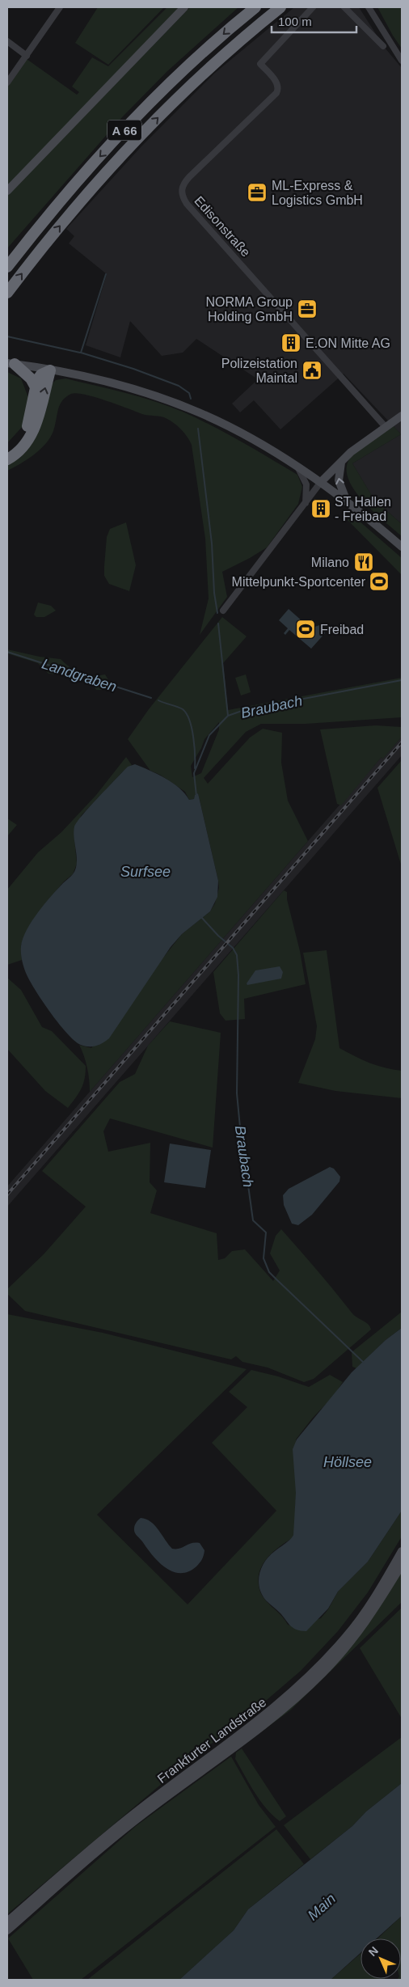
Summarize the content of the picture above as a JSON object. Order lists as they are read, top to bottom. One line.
{"streets":{"highway":["A 66"],"main road":["Frankfurter Landstraße"],"street":["Edisonstraße"]},"water":["Landgraben","Braubach","Surfsee","Höllsee","Main"],"places":{"office":["ML-Express & Logistics GmbH","NORMA Group Holding GmbH"],"building":["E.ON Mitte AG","ST Hallen - Freibad"],"public building":["Polizeistation Maintal"],"restaurant":["Milano"],"sports":["Mittelpunkt-Sportcenter","Freibad"]},"scale_bar":"100 m","north":"top left"}
